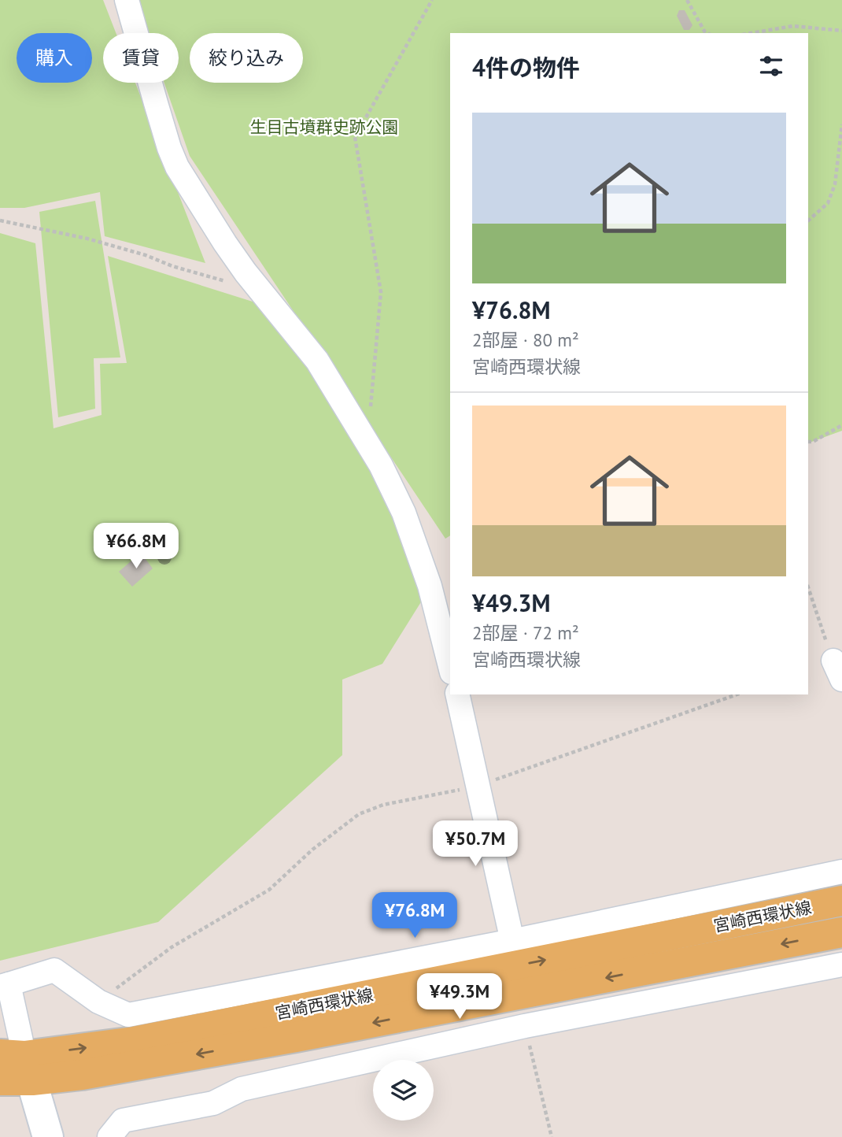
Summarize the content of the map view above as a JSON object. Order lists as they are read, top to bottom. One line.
{"streets":{"main road":["宮崎西環状線"]},"parks":["生目古墳群史跡公園"],"page":{"chip":["購入","賃貸","絞り込み"],"heading":"4件の物件","list":[{"name":"¥76.8M","note":"2部屋 · 80 m² · 宮崎西環状線"},{"name":"¥49.3M","note":"2部屋 · 72 m² · 宮崎西環状線"}],"price":["¥66.8M","¥50.7M","¥76.8M","¥49.3M"]}}
